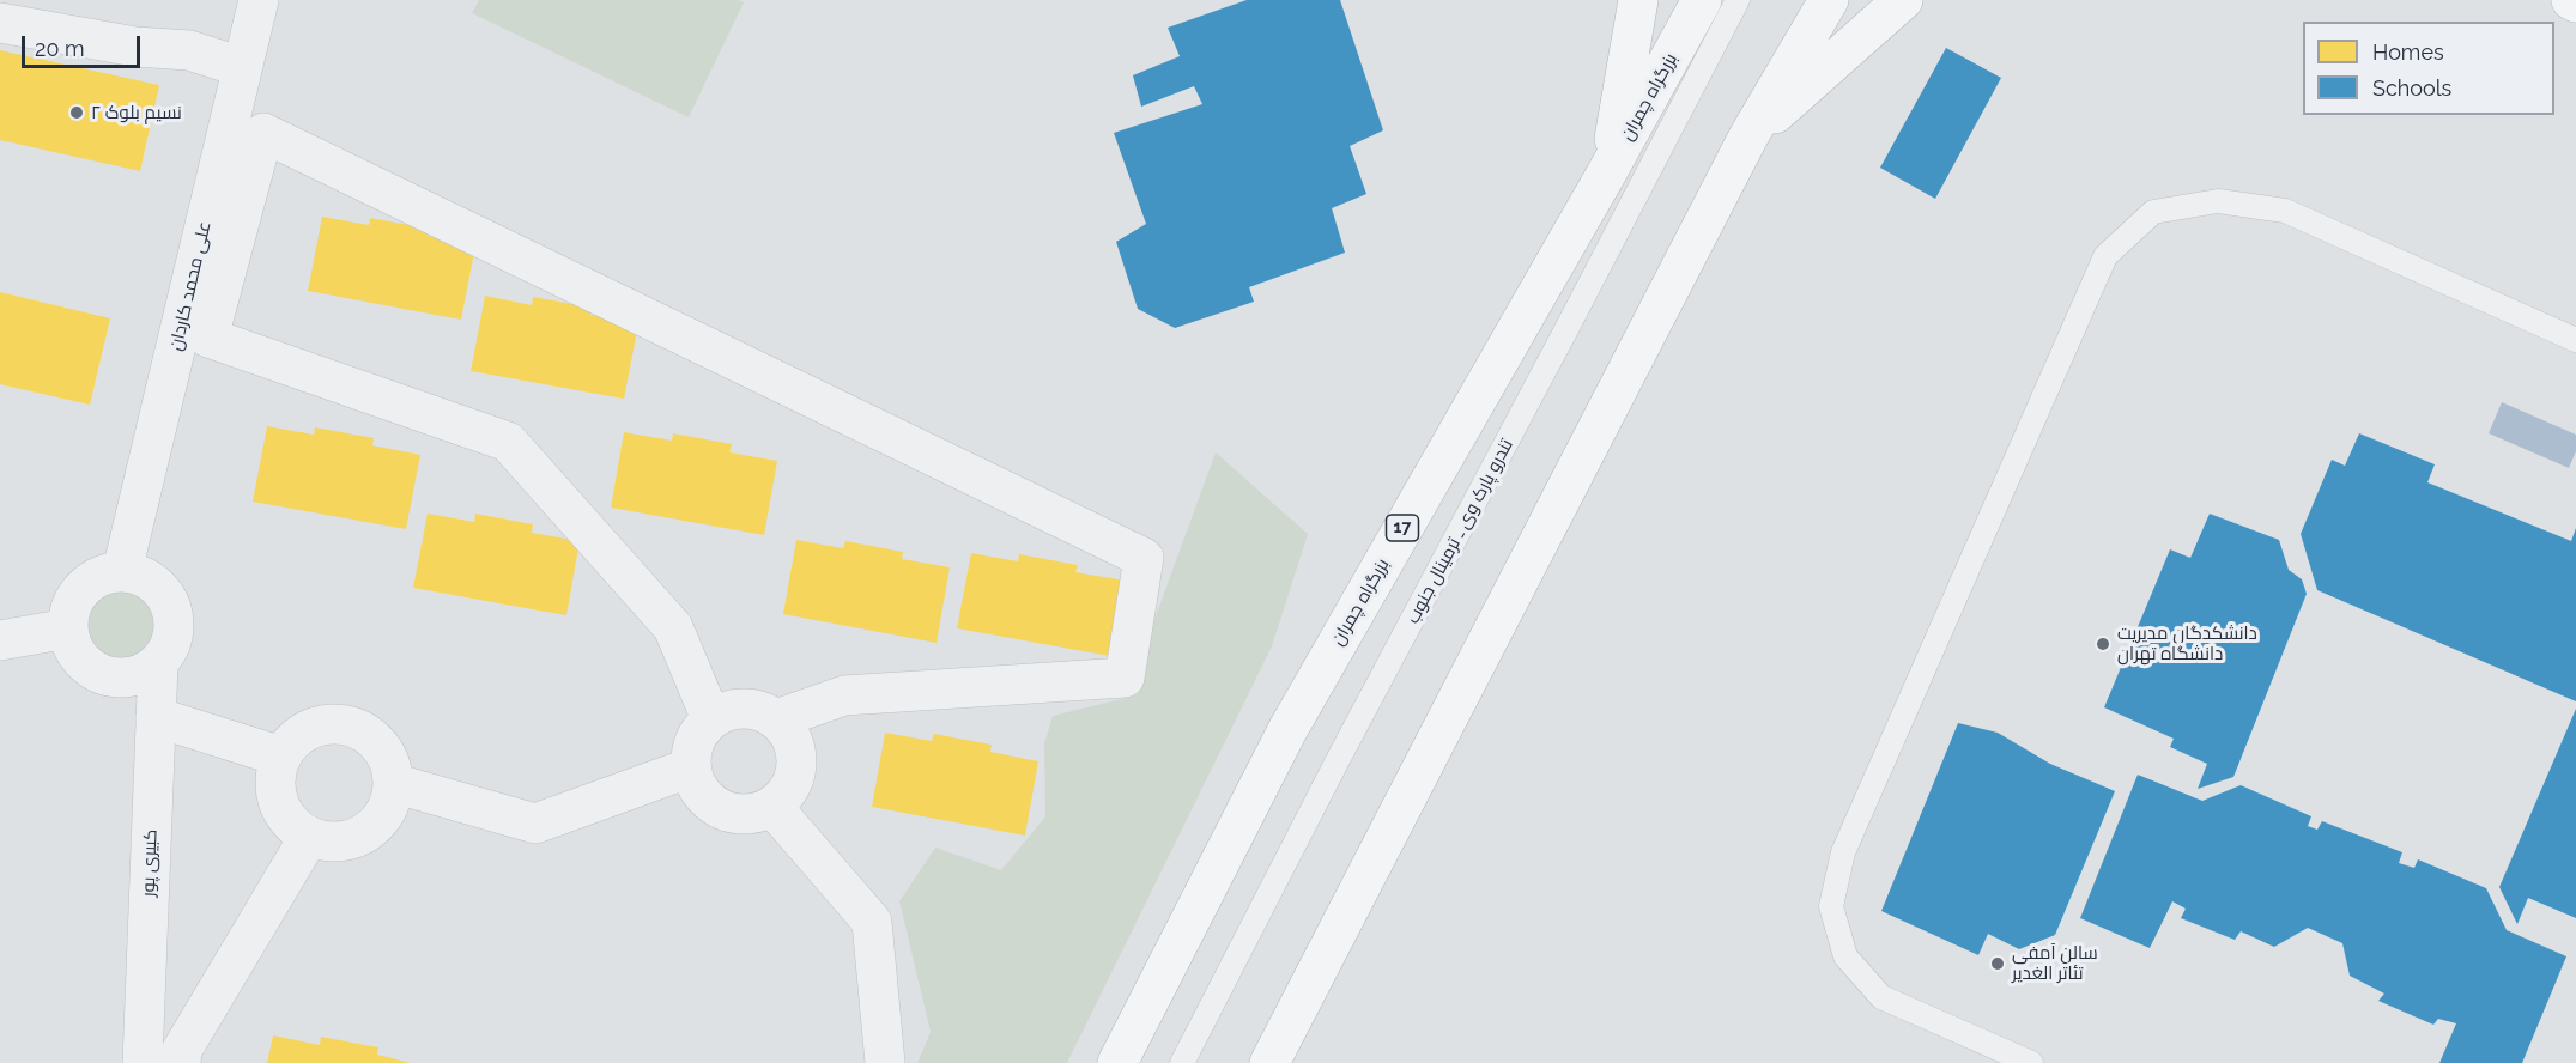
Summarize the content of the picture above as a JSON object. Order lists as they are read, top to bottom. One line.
{"streets":{"main road":["بزرگراه چمران","17"],"street":["علی محمد کاردان","کبیری پور"],"lane":["تندرو پارک وی ـ ترمینال جنوب"]},"crossings":[["علی محمد کاردان","کبیری پور"]],"places":["نسیم بلوک ۲","دانشکدگان مدیریت دانشگاه تهران","سالن آمفی تئاتر الغدير"],"legend":["Homes","Schools"],"scale_bar":"20 m"}
